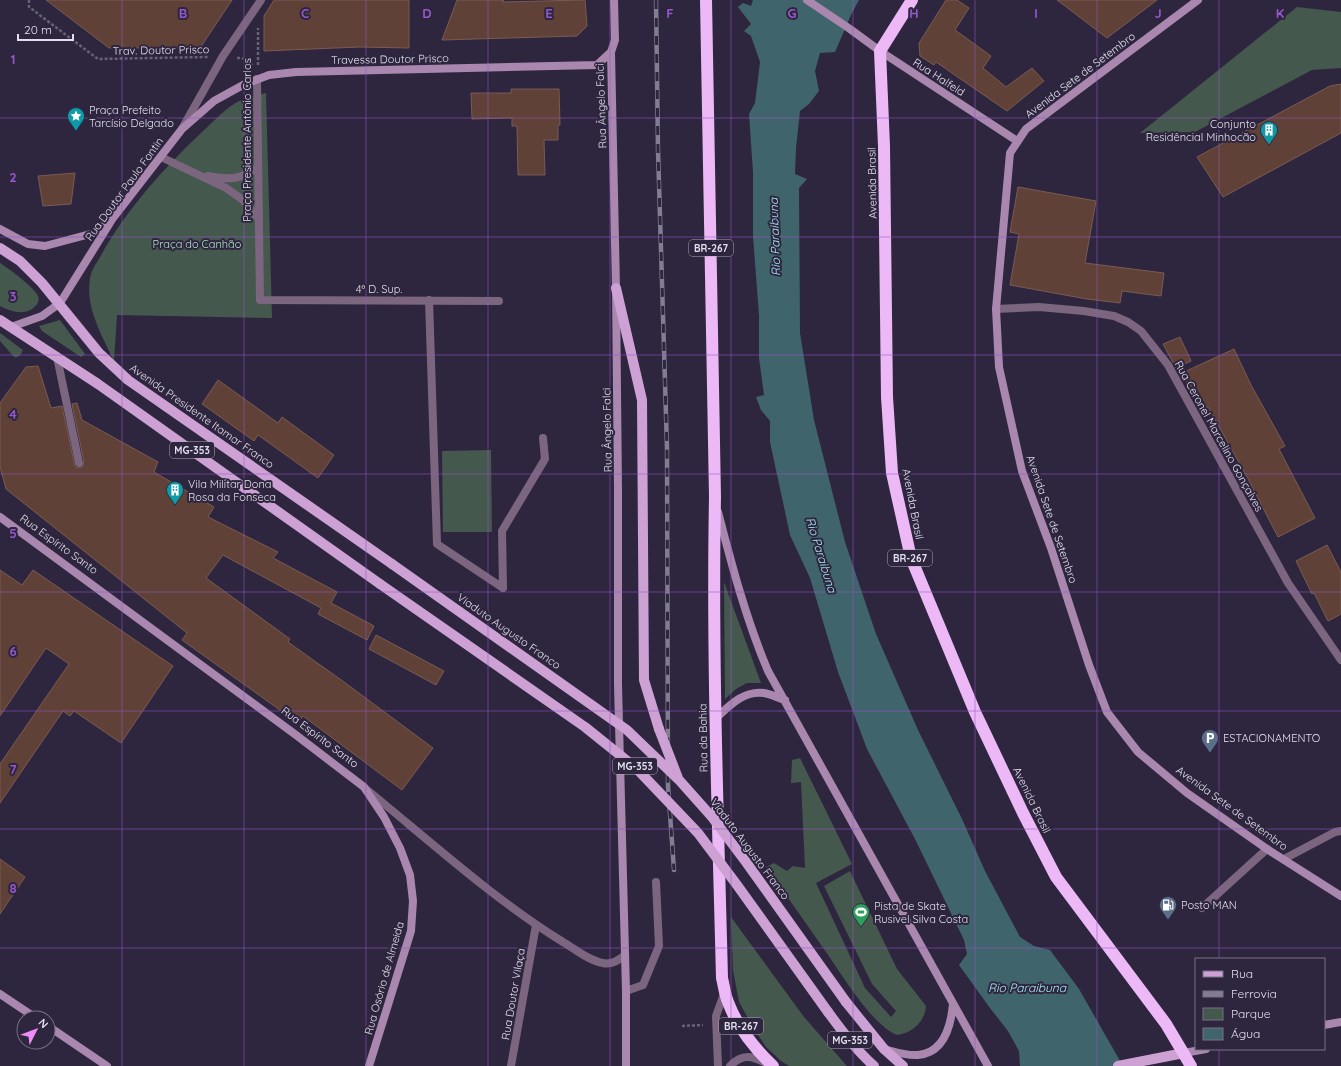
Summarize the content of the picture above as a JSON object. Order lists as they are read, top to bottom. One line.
{"streets":{"highway":["Avenida Brasil","BR-267","Rua da Bahia"],"main road":["Travessa Doutor Prisco","Avenida Sete de Setembro","Rua Halfeld","Rua Ângelo Falci","Rua Doutor Paulo Fontin","Avenida Presidente Itamar Franco","MG-353","Rua Espírito Santo","Viaduto Augusto Franco","Rua Osório de Almeida"],"street":["Praça Presidente Antônio Carlos","4º D. Sup.","Rua Ceronel Marcelino Gonçalves","Rua Doutor Vilaça"],"path":["Trav. Doutor Prisco"]},"crossings":[["Trav. Doutor Prisco","Praça Presidente Antônio Carlos"],["Trav. Doutor Prisco","Rua Doutor Paulo Fontin"],["Travessa Doutor Prisco","Rua Ângelo Falci"],["Travessa Doutor Prisco","Praça Presidente Antônio Carlos"],["Travessa Doutor Prisco","Rua Doutor Paulo Fontin"],["Avenida Sete de Setembro","Rua Halfeld"],["Avenida Sete de Setembro","Rua Ceronel Marcelino Gonçalves"],["Rua Halfeld","Avenida Brasil"],["Rua Ângelo Falci","Rua Espírito Santo"],["Praça Presidente Antônio Carlos","Rua Doutor Paulo Fontin"],["Praça Presidente Antônio Carlos","4º D. Sup."],["Rua Doutor Paulo Fontin","Avenida Presidente Itamar Franco"],["Rua Doutor Paulo Fontin","MG-353"],["BR-267","Rua da Bahia"],["Avenida Presidente Itamar Franco","Viaduto Augusto Franco"],["Rua Espírito Santo","Rua Osório de Almeida"],["Rua Espírito Santo","Rua Doutor Vilaça"]],"water":["Rio Paraibuna"],"parks":["Praça do Canhão"],"places":{"place":["Praça Prefeito Tarcísio Delgado"],"building":["Conjunto Residêncial Minhocão","Vila Militar Dona Rosa da Fonseca"],"parking":["ESTACIONAMENTO"],"fuel station":["Posto MAN"],"sports":["Pista de Skate Rusivel Silva Costa"]},"legend":["Rua","Ferrovia","Parque","Água"],"scale_bar":"20 m","north":"top right","grid":{"columns":["B","C","D","E","F","G","H","I","J","K"],"rows":["1","2","3","4","5","6","7","8"]}}
